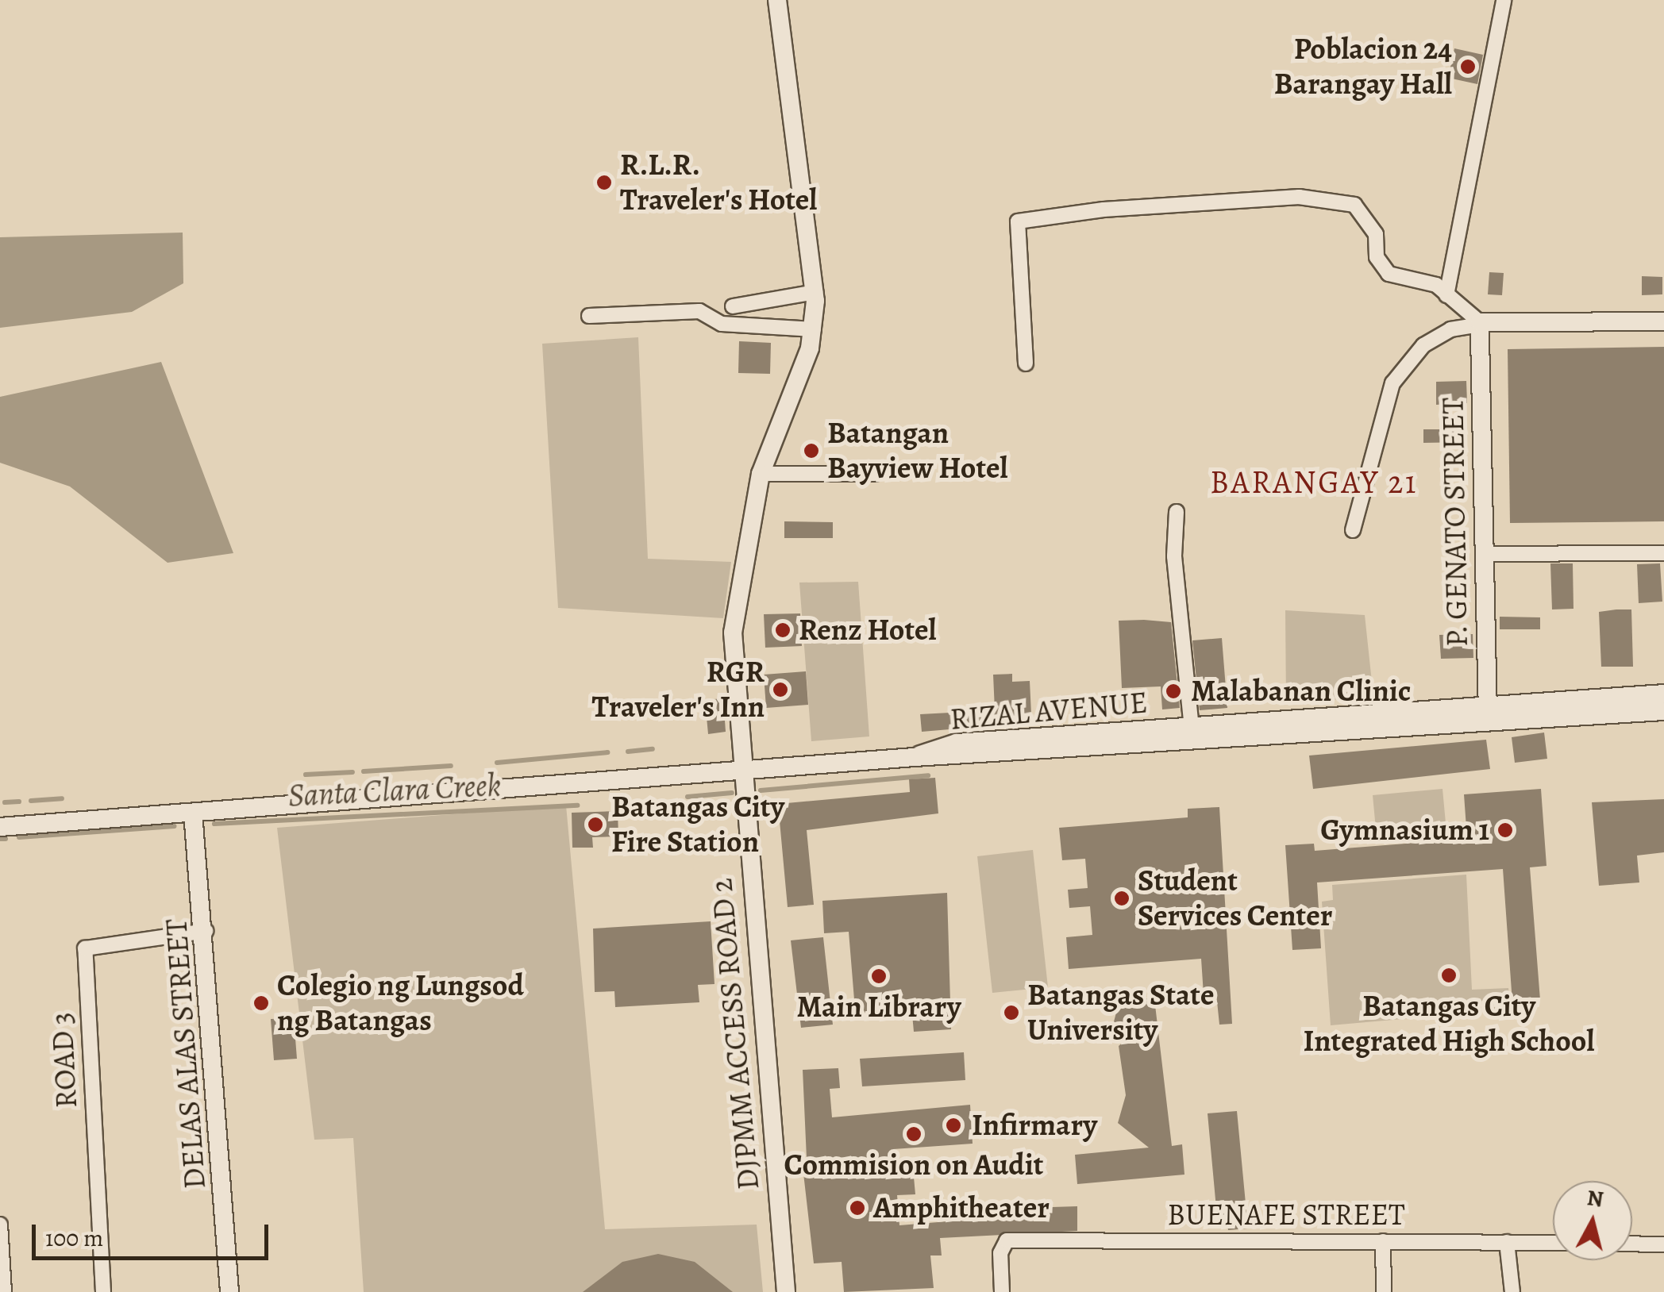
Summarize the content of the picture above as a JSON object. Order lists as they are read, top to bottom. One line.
{"streets":{"main road":["P. GENATO STREET","RIZAL AVENUE","DJPMM ACCESS ROAD 2","DELAS ALAS STREET"],"street":["ROAD 3","BUENAFE STREET"]},"crossings":[["P. GENATO STREET","RIZAL AVENUE"],["RIZAL AVENUE","DJPMM ACCESS ROAD 2"],["RIZAL AVENUE","DELAS ALAS STREET"],["DELAS ALAS STREET","ROAD 3"]],"districts":["BARANGAY 21"],"water":["Santa Clara Creek"],"places":["Poblacion 24 Barangay Hall","R.L.R. Traveler's Hotel","Batangan Bayview Hotel","Renz Hotel","RGR Traveler's Inn","Malabanan Clinic","Batangas City Fire Station","Gymnasium 1","Student Services Center","Batangas City Integrated High School","Main Library","Colegio ng Lungsod ng Batangas","Batangas State University","Infirmary","Commision on Audit","Amphitheater"],"scale_bar":"100 m","north":"top"}
